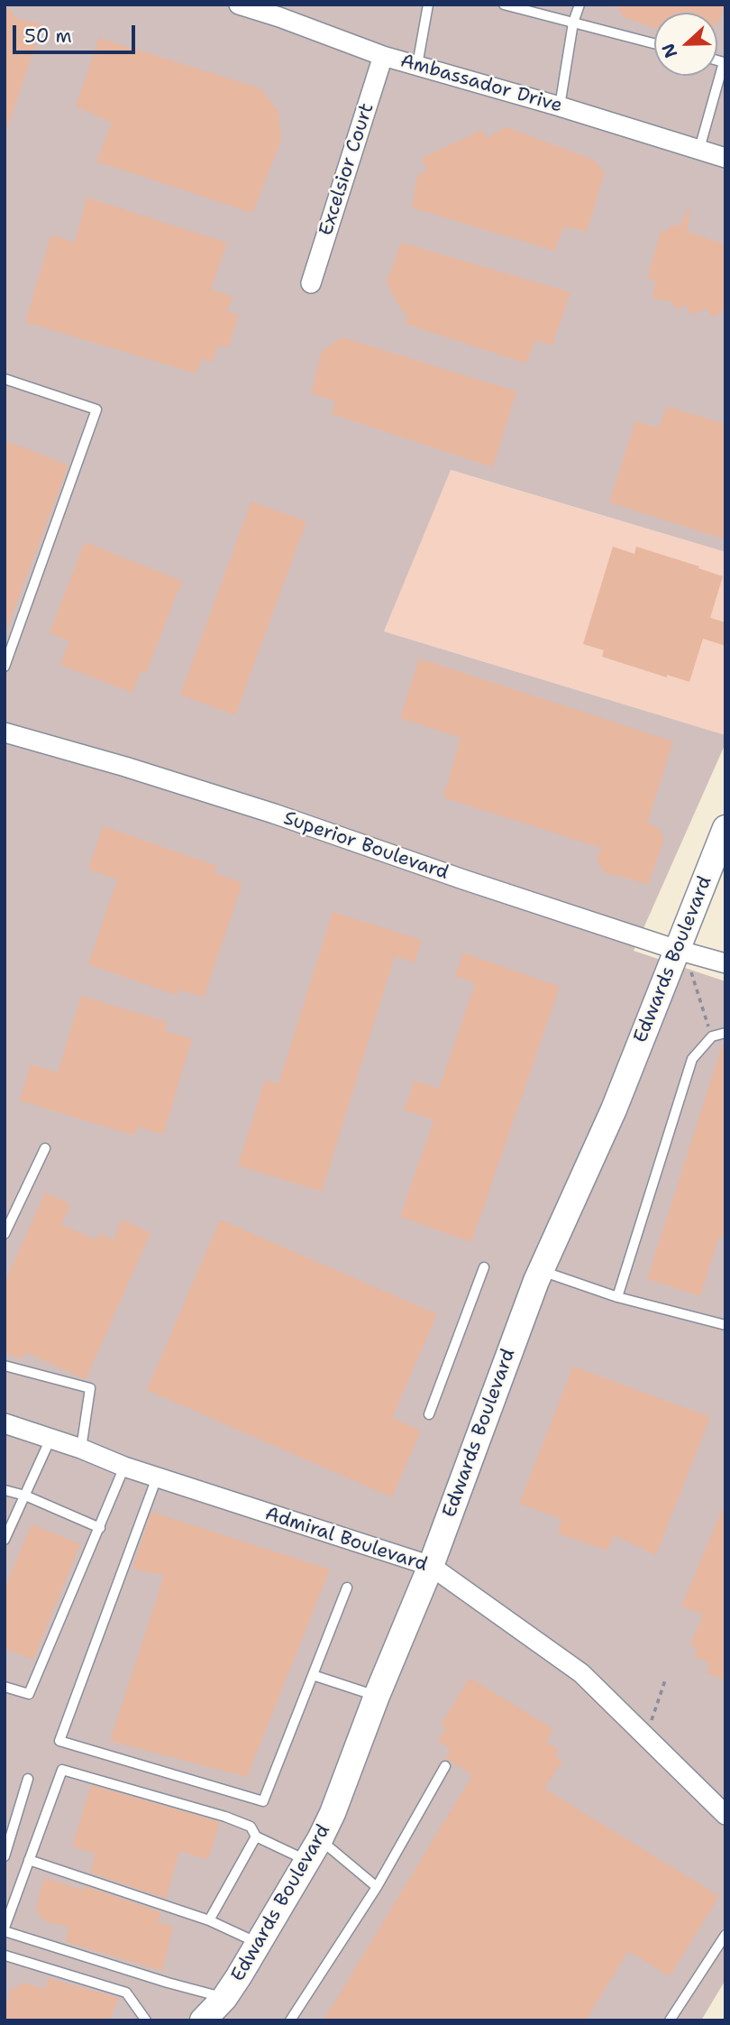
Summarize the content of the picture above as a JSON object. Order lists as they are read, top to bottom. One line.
{"streets":{"street":["Ambassador Drive","Excelsior Court","Superior Boulevard","Edwards Boulevard","Admiral Boulevard"]},"crossings":[["Ambassador Drive","Excelsior Court"],["Superior Boulevard","Edwards Boulevard"],["Edwards Boulevard","Admiral Boulevard"]],"scale_bar":"50 m","north":"left"}
